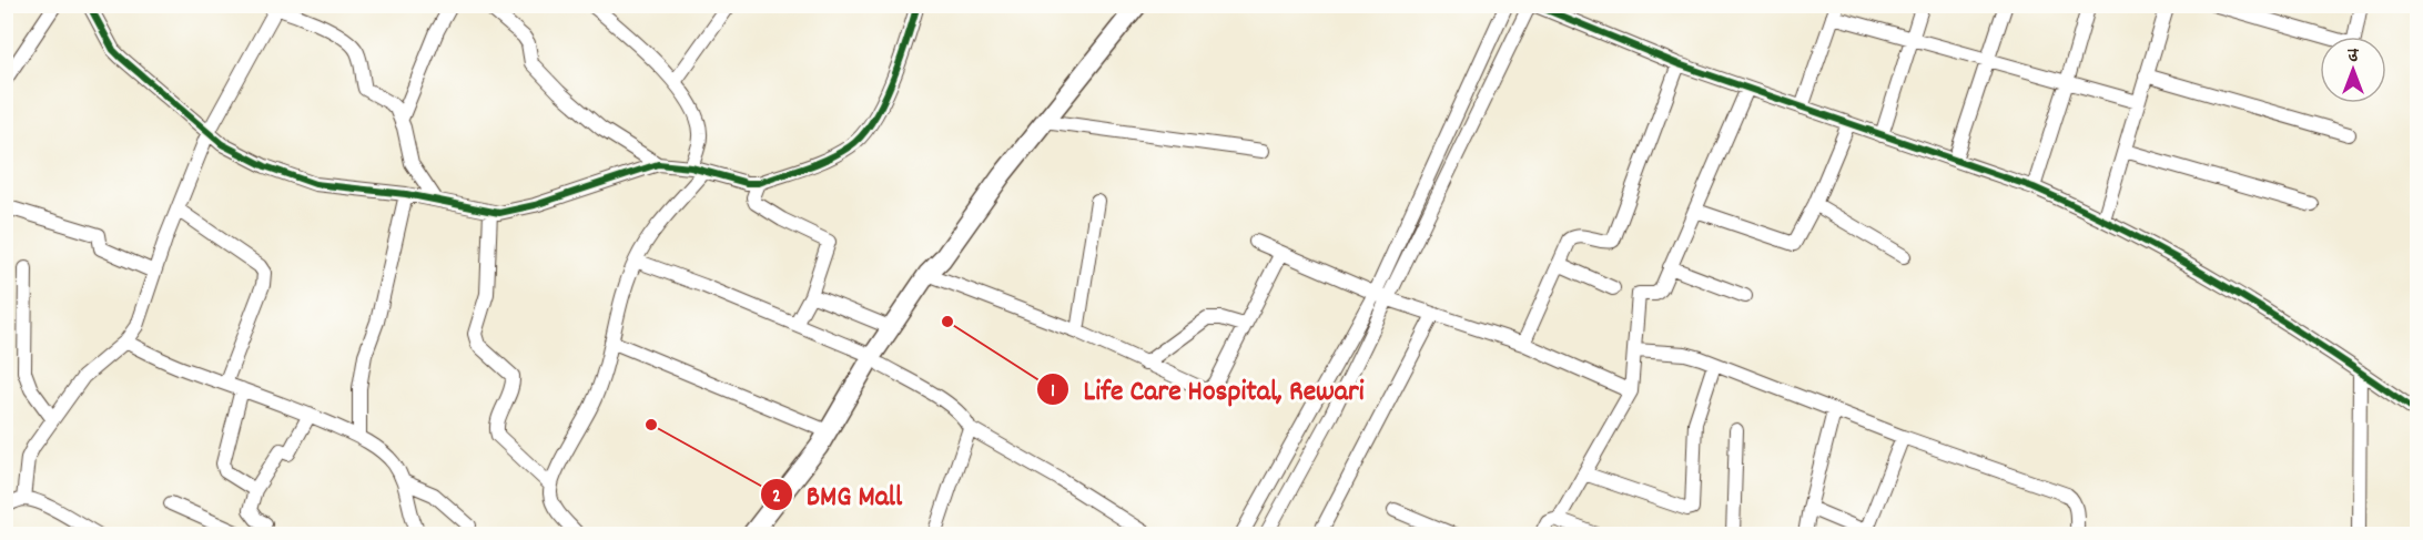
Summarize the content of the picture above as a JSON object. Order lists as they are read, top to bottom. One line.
{"places":["Life Care Hospital, Rewari","BMG Mall"],"north":"top"}
